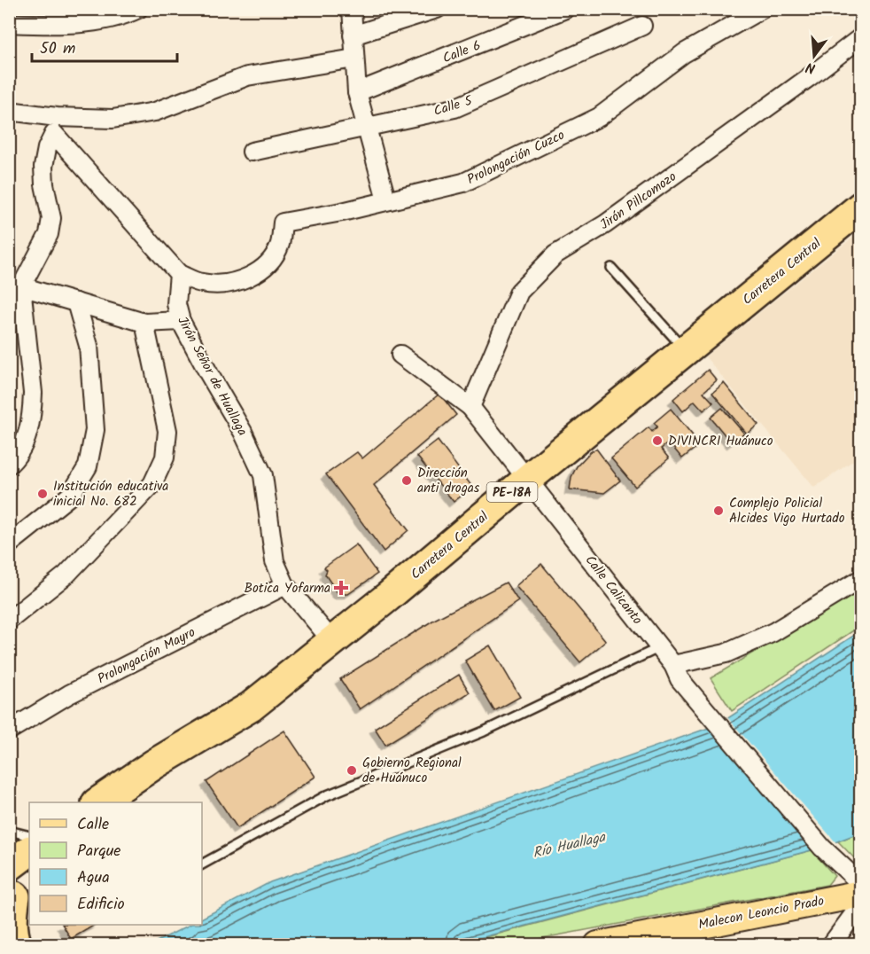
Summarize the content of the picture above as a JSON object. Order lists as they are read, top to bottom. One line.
{"streets":{"highway":["Carretera Central","PE-18A"],"main road":["Malecon Leoncio Prado"],"street":["Calle 6","Calle 5","Prolongación Cuzco","Jirón Pillcomozo","Jirón Señor de Huallaga","Calle Calicanto","Prolongación Mayro"]},"crossings":[["Prolongación Cuzco","Jirón Señor de Huallaga"],["Jirón Pillcomozo","Calle Calicanto"],["Carretera Central","Jirón Señor de Huallaga"],["Carretera Central","PE-18A"],["Carretera Central","Calle Calicanto"],["Jirón Señor de Huallaga","Prolongación Mayro"]],"water":["Río Huallaga"],"places":{"other":["DIVINCRI Huánuco","Dirección anti drogas","Institución educativa inicial No. 682","Complejo Policial Alcides Vigo Hurtado","Gobierno Regional de Huánuco"],"health":["Botica Yofarma"]},"legend":["Calle","Parque","Agua","Edificio"],"scale_bar":"50 m","north":"bottom"}
